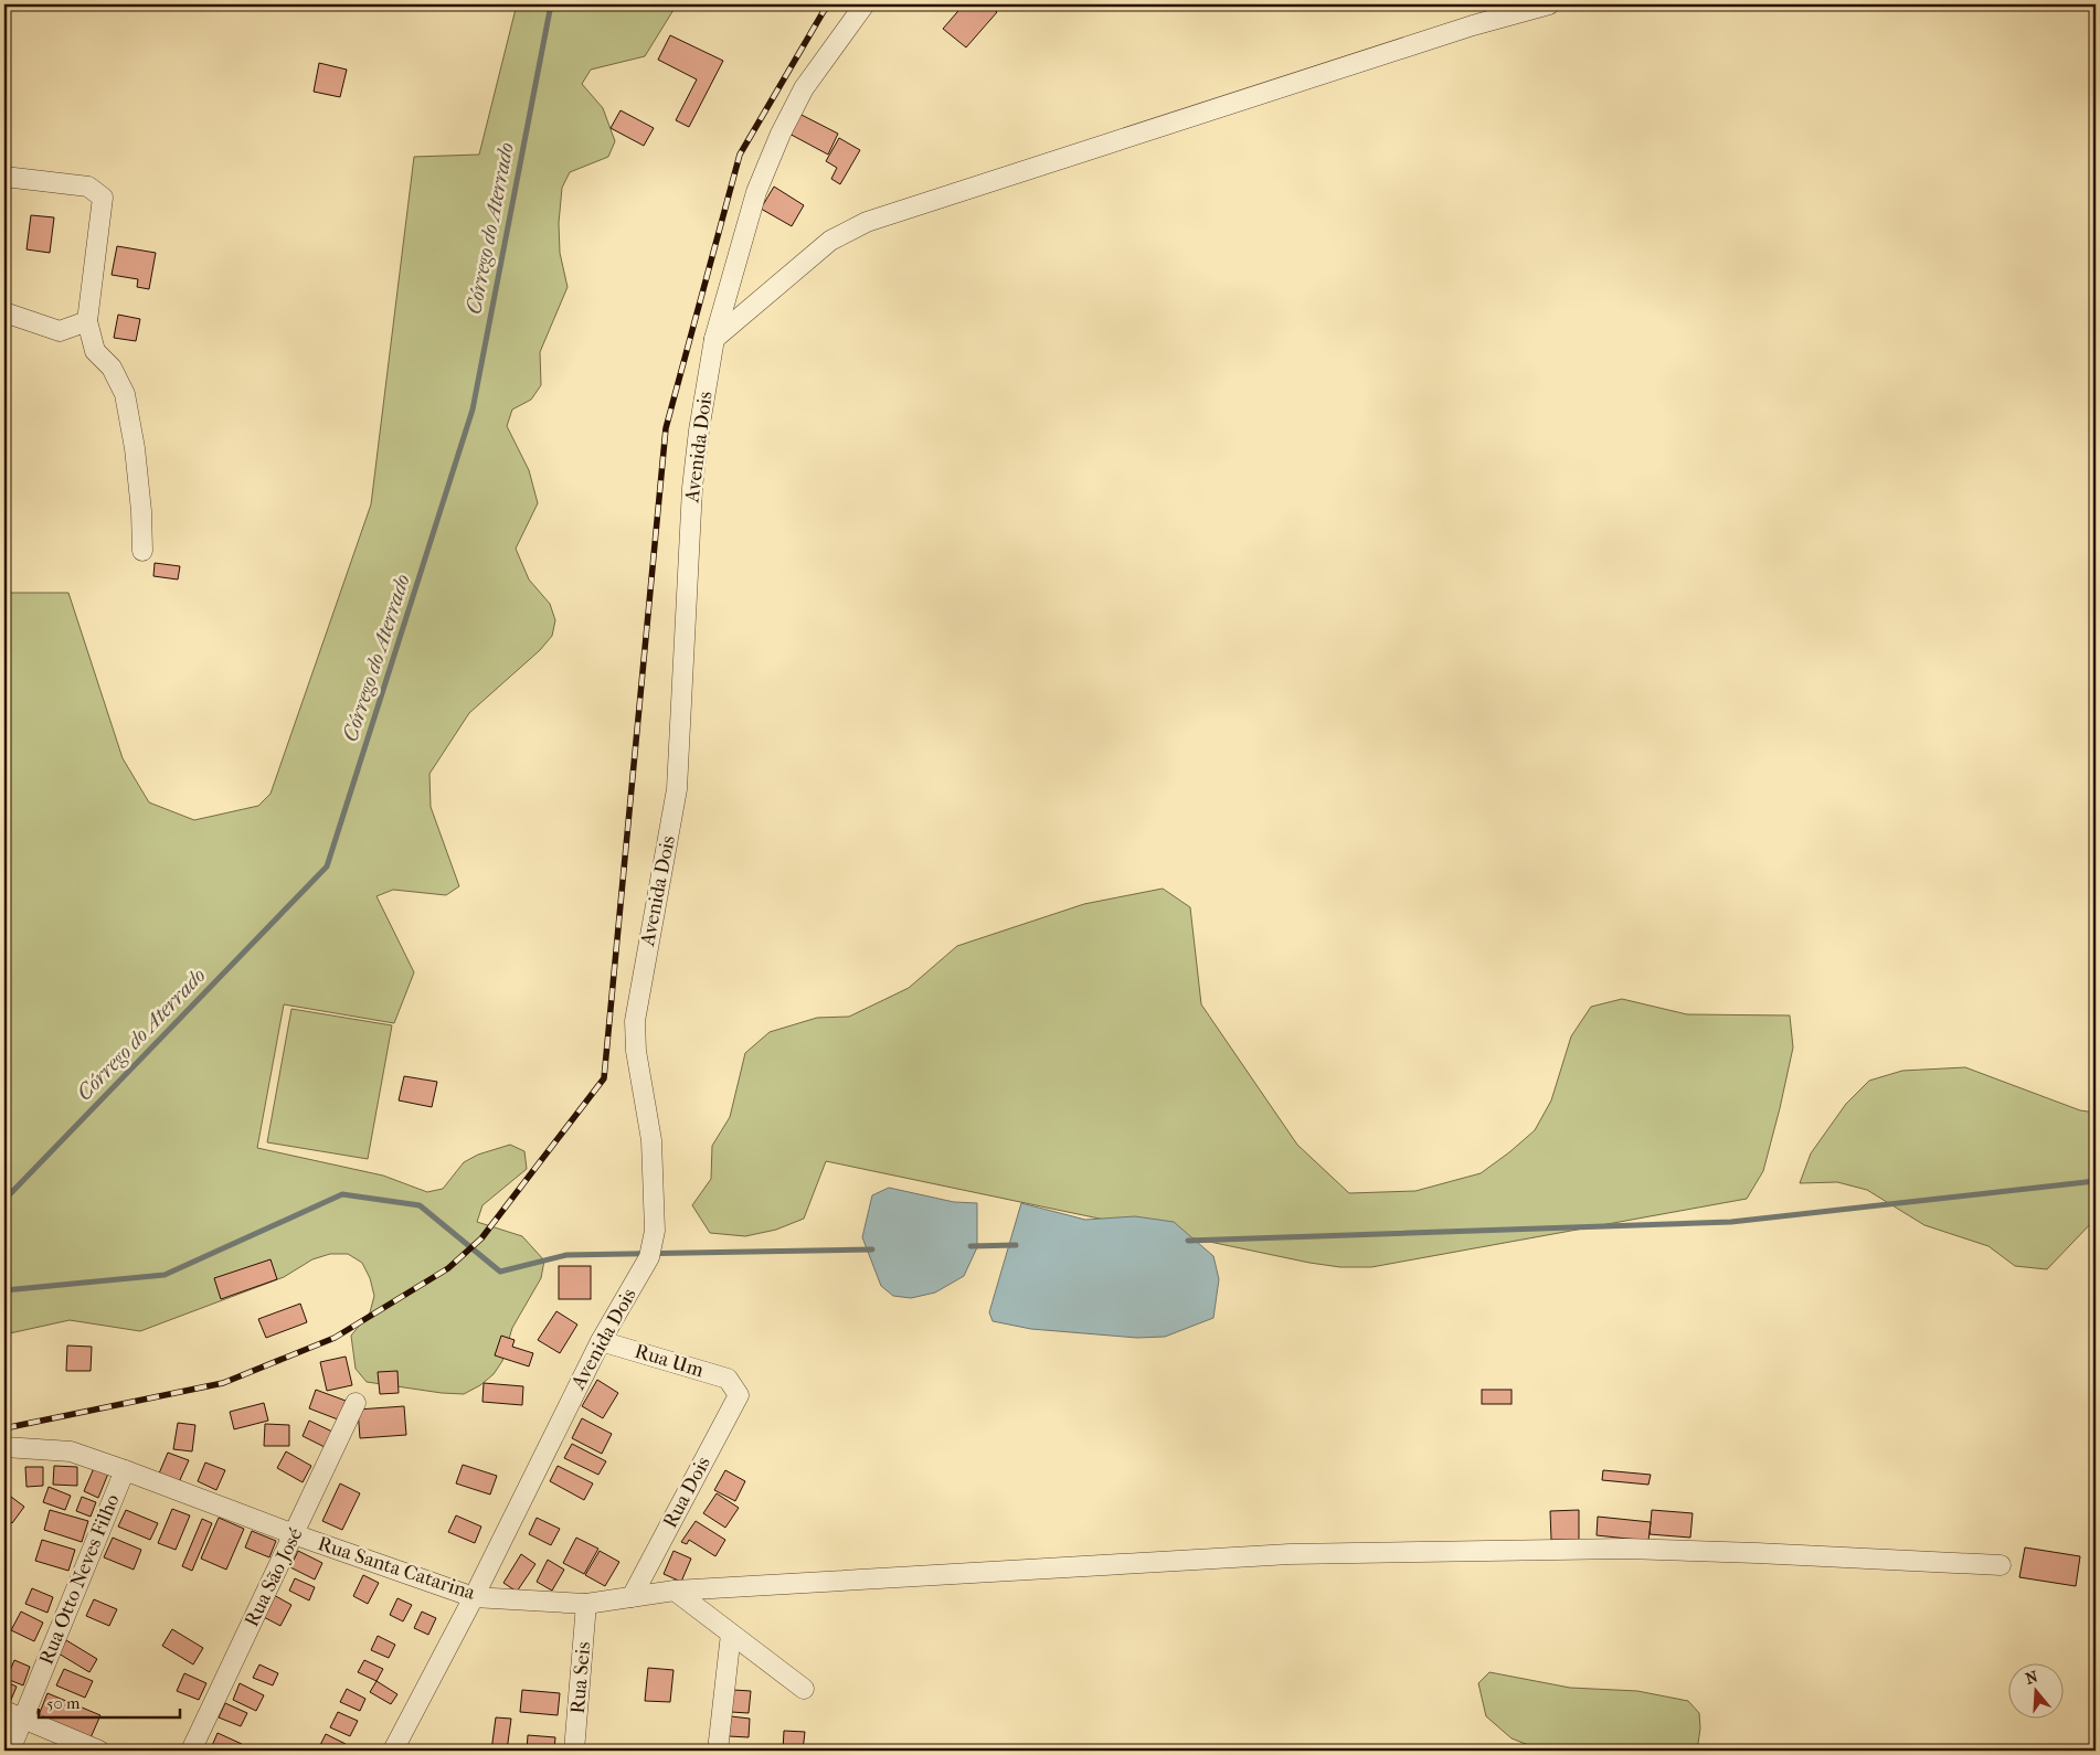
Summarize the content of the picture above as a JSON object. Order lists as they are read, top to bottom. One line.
{"streets":{"street":["Avenida Dois","Rua Um","Rua Dois","Rua Santa Catarina","Rua São José","Rua Otto Neves Filho","Rua Seis"]},"crossings":[["Avenida Dois","Rua Um"],["Avenida Dois","Rua Santa Catarina"],["Rua Um","Rua Dois"],["Rua Dois","Rua Santa Catarina"],["Rua Santa Catarina","Rua São José"],["Rua Santa Catarina","Rua Otto Neves Filho"],["Rua Santa Catarina","Rua Seis"]],"water":["Córrego do Aterrado"],"scale_bar":"50 m","north":"top"}
